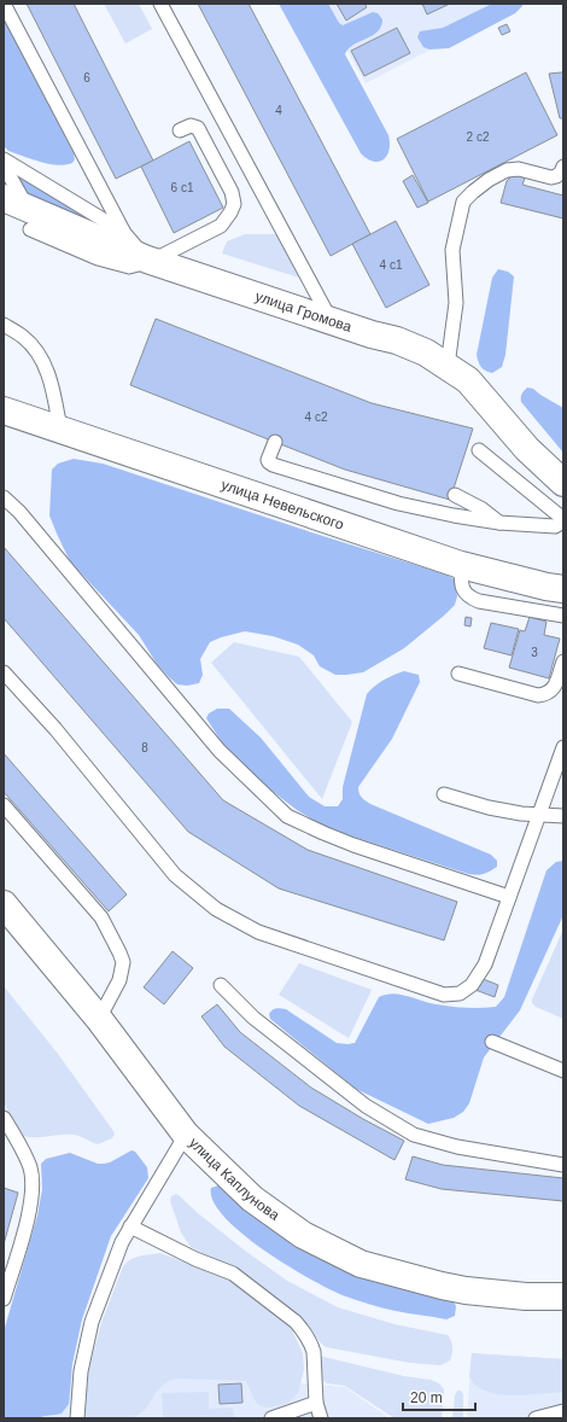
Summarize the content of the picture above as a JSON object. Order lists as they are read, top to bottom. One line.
{"streets":{"street":["улица Громова","улица Невельского","улица Каплунова"]},"house_numbers":["6","4","2 с2","6 с1","4 с1","4 с2","3","8"],"scale_bar":"20 m"}
